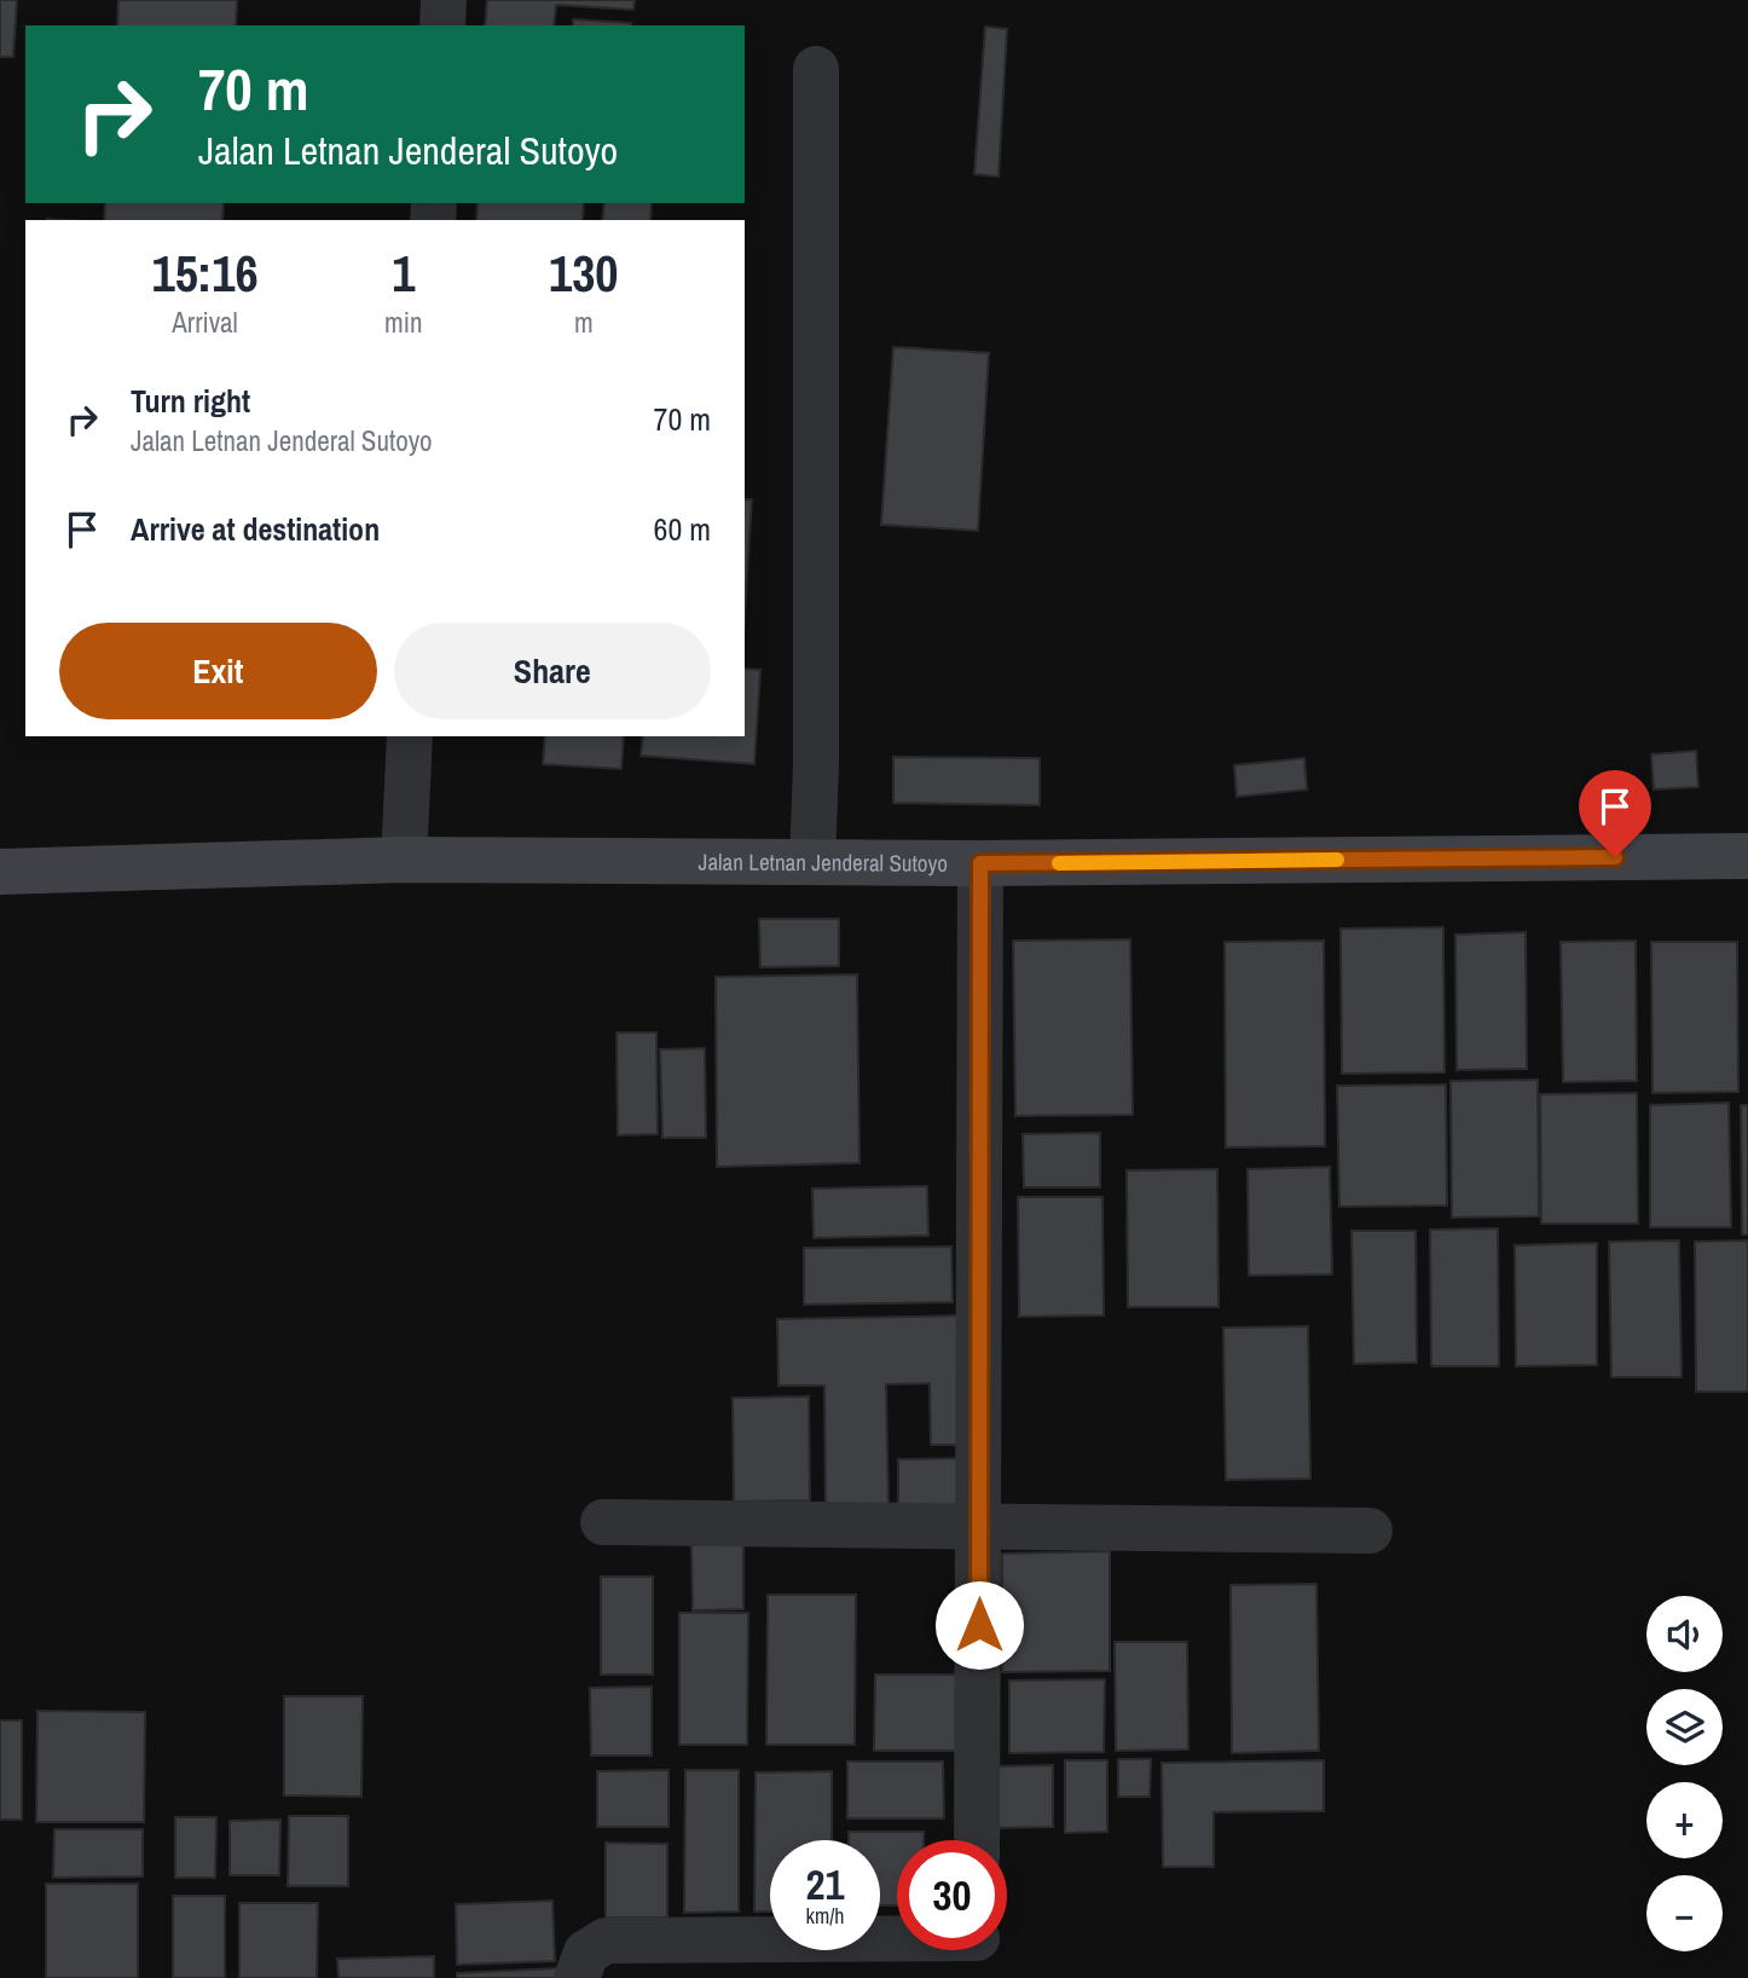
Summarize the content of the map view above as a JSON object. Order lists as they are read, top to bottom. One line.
{"streets":{"main road":["Jalan Letnan Jenderal Sutoyo"]},"page":{"turn":["70 m","Jalan Letnan Jenderal Sutoyo"],"eta":["15:16","Arrival","1","min","130","m"],"list":[{"name":"Turn right","note":"Jalan Letnan Jenderal Sutoyo","value":"70 m"},{"name":"Arrive at destination","value":"60 m"}],"buttons":["Exit","Share"],"map_buttons":["+","−"],"speed":"21 km/h","limit":"30"}}
